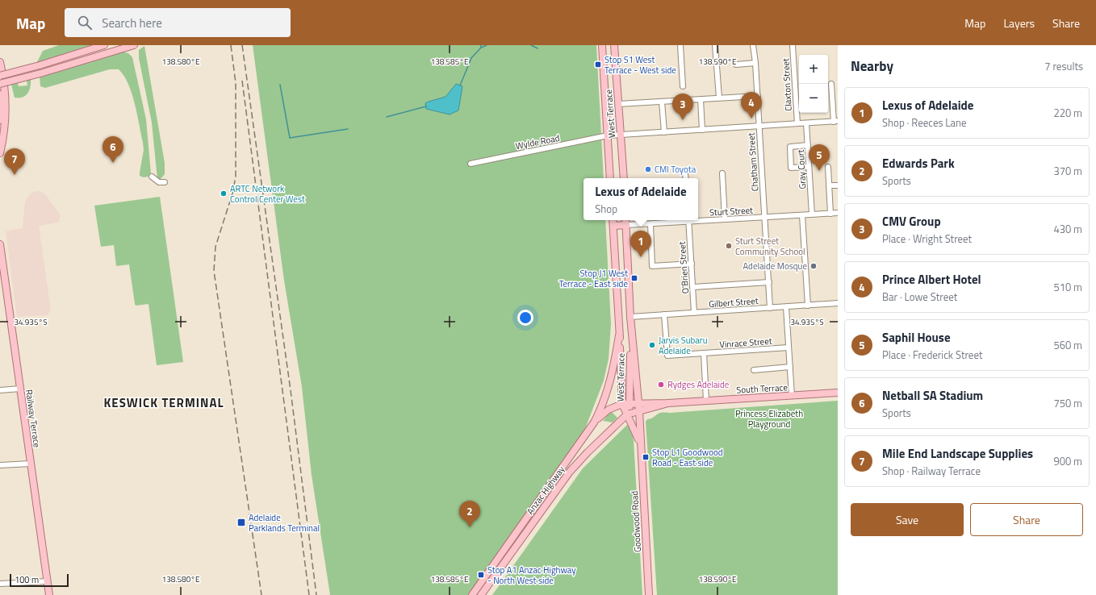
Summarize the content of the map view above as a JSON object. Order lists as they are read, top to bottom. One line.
{"streets":{"main road":["West Terrace","South Terrace","Railway Terrace","Anzac Highway","Goodwood Road"],"street":["Claxton Street","Wylde Road","Chatham Street","Gray Court","Sturt Street","O'Brien Street","Gilbert Street","Vinrace Street"]},"crossings":[["Claxton Street","Wylde Road"],["West Terrace","Wylde Road"],["West Terrace","Sturt Street"],["West Terrace","Gilbert Street"],["West Terrace","South Terrace"],["West Terrace","Anzac Highway"],["West Terrace","Goodwood Road"],["Wylde Road","Chatham Street"],["Wylde Road","Gray Court"],["Chatham Street","Sturt Street"],["Chatham Street","Gilbert Street"],["Gray Court","Sturt Street"],["O'Brien Street","Gilbert Street"],["Gilbert Street","Vinrace Street"],["South Terrace","Anzac Highway"],["South Terrace","Goodwood Road"],["Anzac Highway","Goodwood Road"]],"districts":["KESWICK TERMINAL"],"parks":["Princess Elizabeth Playground"],"places":{"transit":["Stop S1 West Terrace - West side","Stop J1 West Terrace - East side","Stop L1 Goodwood Road - East side","Adelaide Parklands Terminal","Stop A1 Anzac Highway - North West side"],"other":["CMI Toyota","ARTC Network Control Center West","Sturt Street Community School","Adelaide Mosque","Jarvis Subaru Adelaide","Rydges Adelaide"]},"scale_bar":"100 m","page":{"header":"Map","search":"Search here","nav":["Map","Layers","Share"],"heading":["Nearby","7 results"],"map_buttons":["+","−"],"list":[{"mark":"1","name":"Lexus of Adelaide","note":"Shop · Reeces Lane","value":"220 m"},{"mark":"2","name":"Edwards Park","note":"Sports","value":"370 m"},{"mark":"3","name":"CMV Group","note":"Place · Wright Street","value":"430 m"},{"mark":"4","name":"Prince Albert Hotel","note":"Bar · Lowe Street","value":"510 m"},{"mark":"5","name":"Saphil House","note":"Place · Frederick Street","value":"560 m"},{"mark":"6","name":"Netball SA Stadium","note":"Sports","value":"750 m"},{"mark":"7","name":"Mile End Landscape Supplies","note":"Shop · Railway Terrace","value":"900 m"}],"pins":["4","3","6","5","7","1","2"],"popup":["Lexus of Adelaide","Shop"],"buttons":["Save","Share"],"scale":"100 m"},"coordinates":["138.580°E","138.585°E","138.590°E","34.935°S"]}
